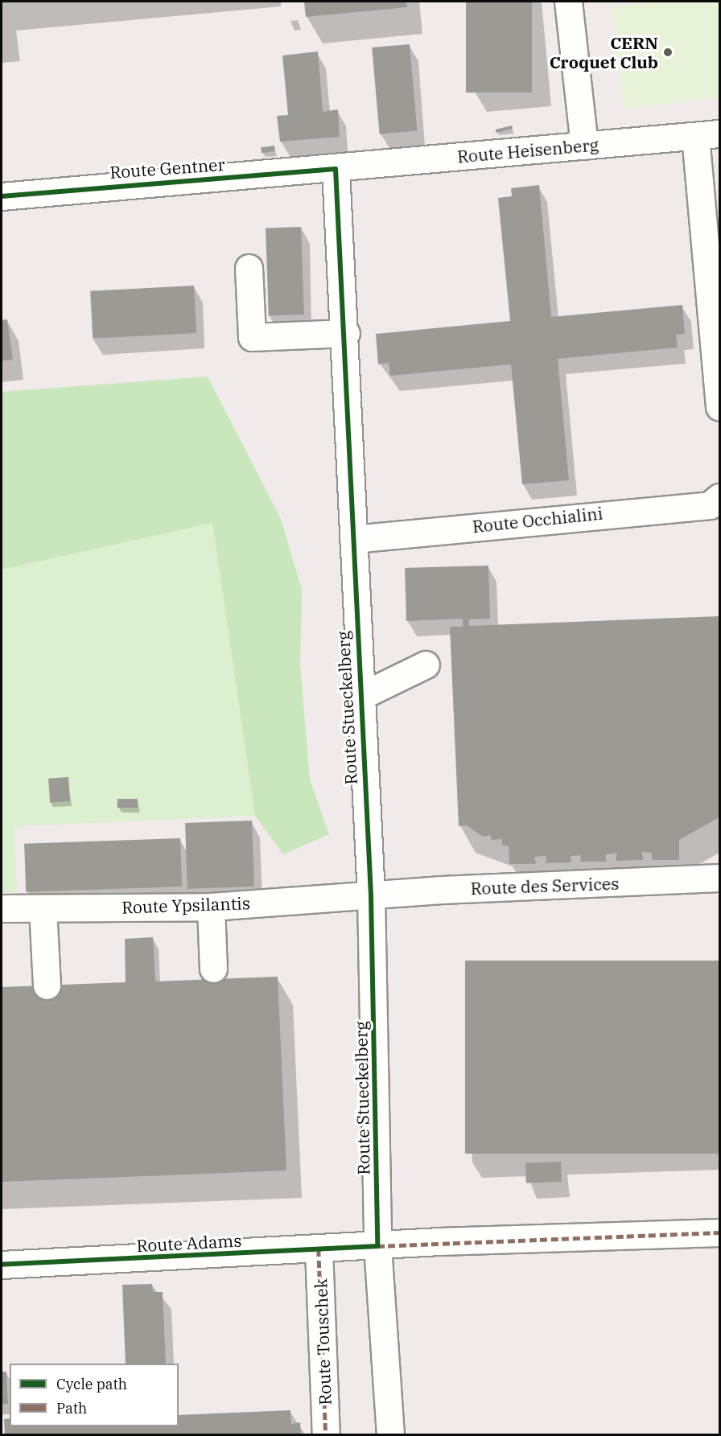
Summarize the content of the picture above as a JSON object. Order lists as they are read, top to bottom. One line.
{"streets":{"street":["Route Heisenberg","Route Gentner","Route Occhialini","Route Stueckelberg","Route des Services","Route Ypsilantis","Route Adams","Route Touschek"]},"crossings":[["Route Heisenberg","Route Gentner"],["Route Heisenberg","Route Stueckelberg"],["Route Gentner","Route Stueckelberg"],["Route Occhialini","Route Stueckelberg"],["Route Stueckelberg","Route des Services"],["Route Stueckelberg","Route Ypsilantis"],["Route Stueckelberg","Route Adams"],["Route des Services","Route Ypsilantis"],["Route Adams","Route Touschek"]],"places":["CERN Croquet Club"],"legend":["Cycle path","Path"]}
